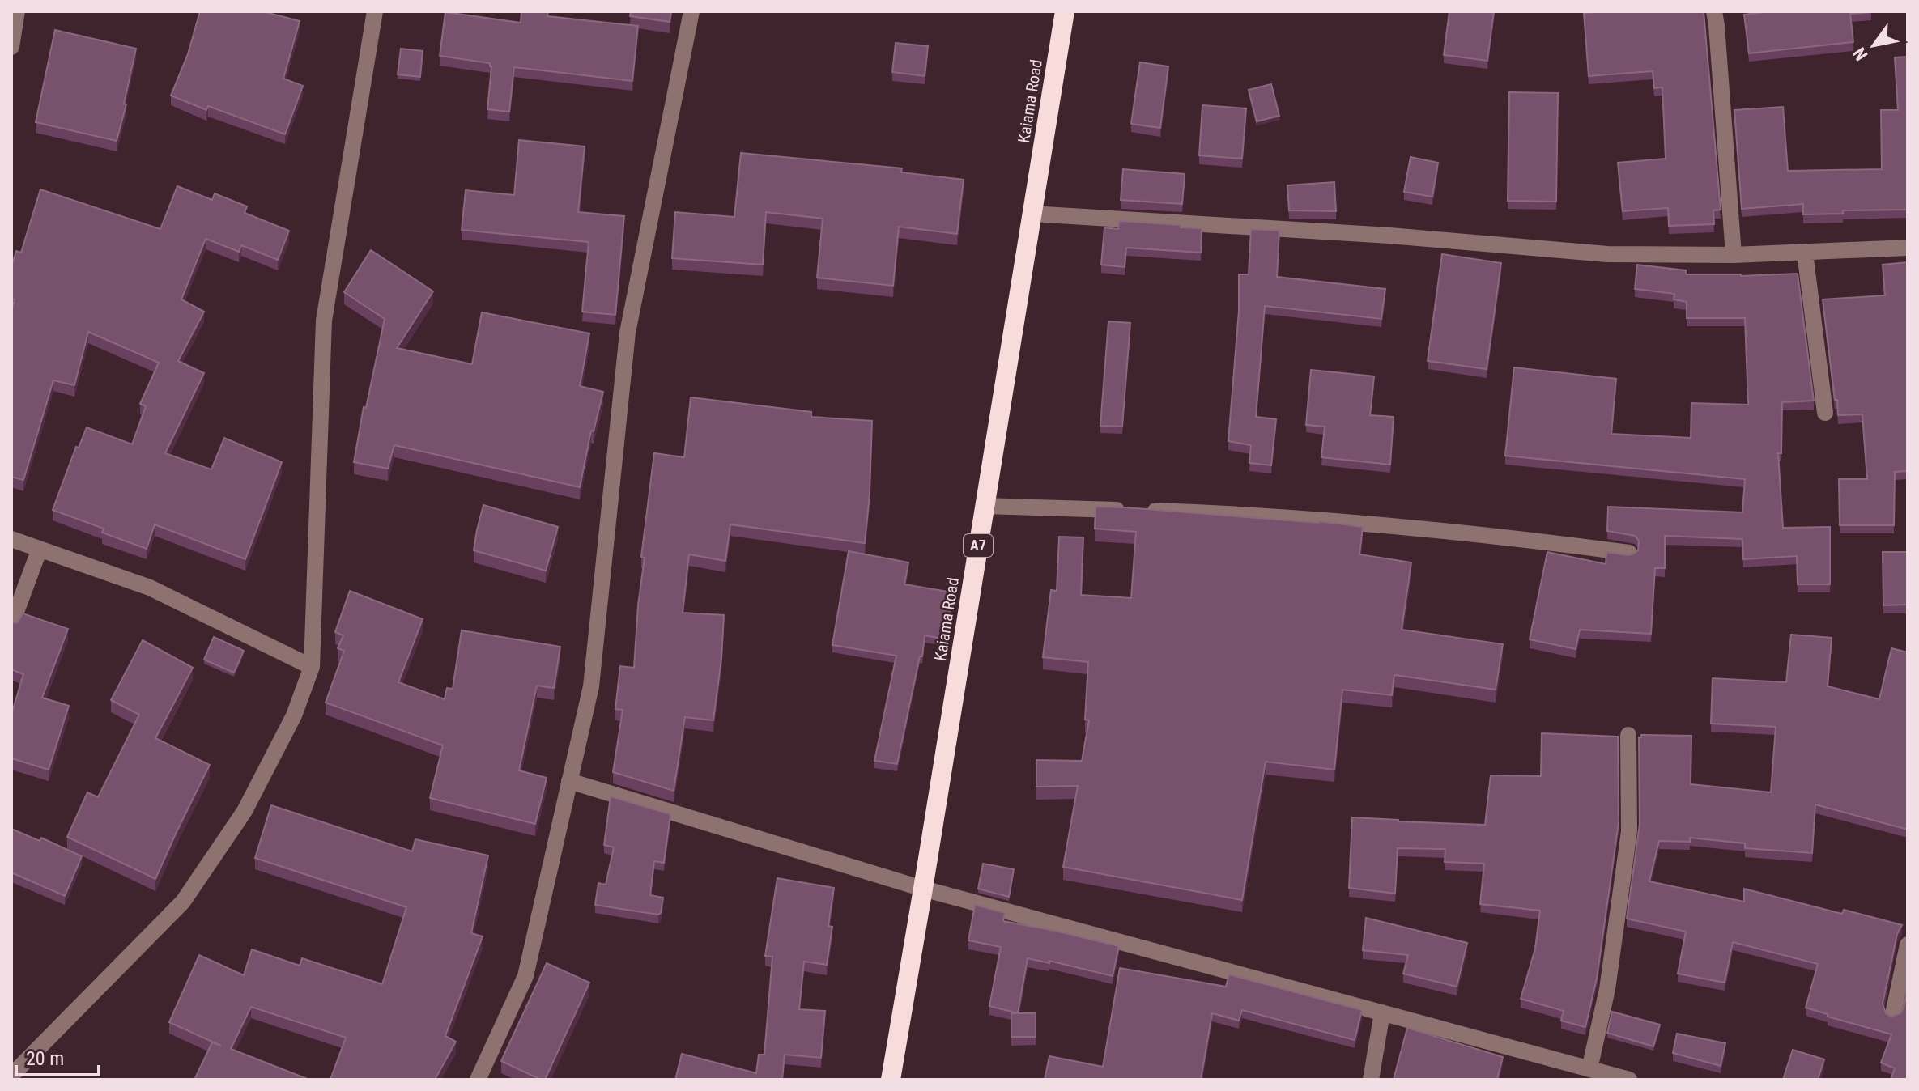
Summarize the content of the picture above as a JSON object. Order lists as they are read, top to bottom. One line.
{"streets":{"highway":["Kaiama Road","A7"]},"scale_bar":"20 m","north":"bottom left"}
